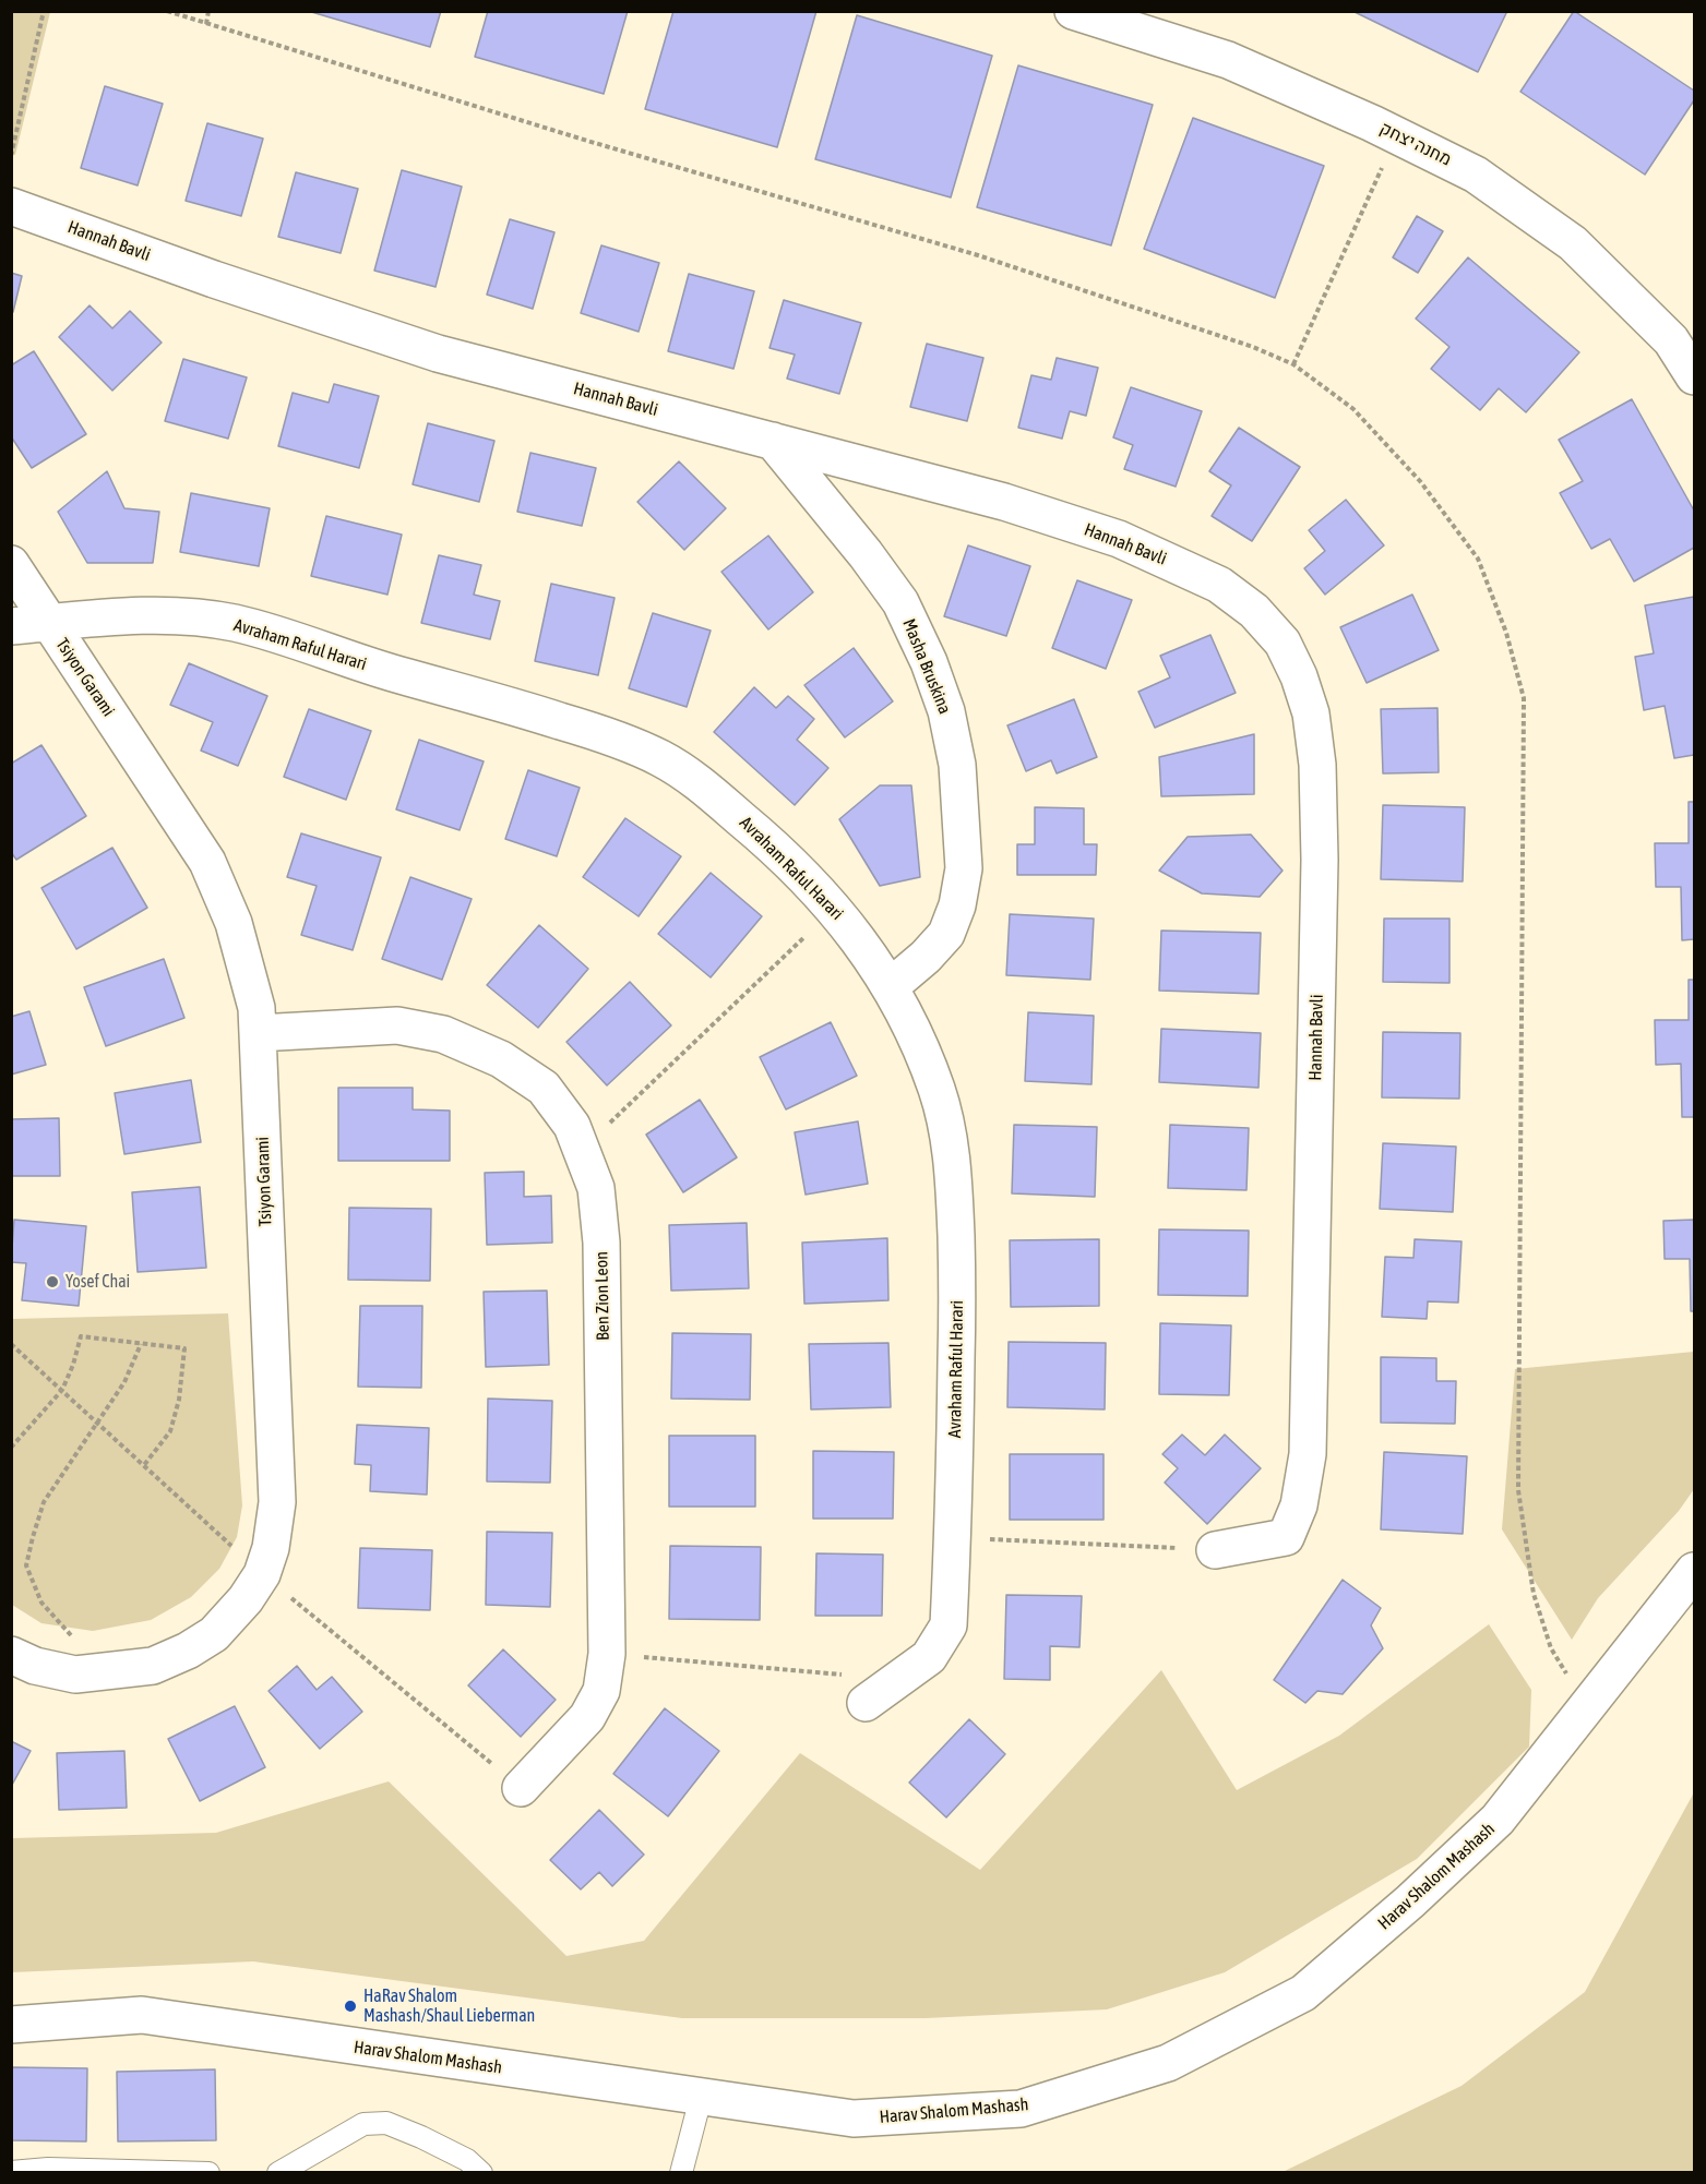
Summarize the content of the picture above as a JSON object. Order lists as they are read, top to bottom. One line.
{"streets":{"street":["מחנה יצחק","Hannah Bavli","Avraham Raful Harari","Masha Bruskina","Tsiyon Garami","Ben Zion Leon","Harav Shalom Mashash"]},"crossings":[["Hannah Bavli","Masha Bruskina"],["Avraham Raful Harari","Masha Bruskina"],["Avraham Raful Harari","Tsiyon Garami"],["Tsiyon Garami","Ben Zion Leon"]],"places":["Yosef Chai","HaRav Shalom Mashash/Shaul Lieberman"]}
